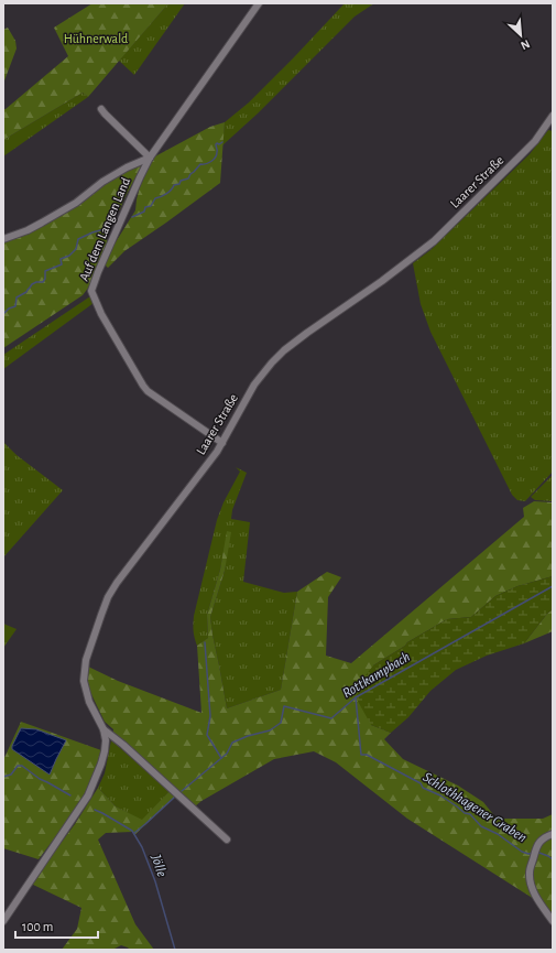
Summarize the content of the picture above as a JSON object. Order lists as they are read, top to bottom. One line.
{"streets":{"street":["Laarer Straße","Auf dem Langen Land"]},"crossings":[["Laarer Straße","Auf dem Langen Land"]],"water":["Rottkampbach","Schlothhagener Graben","Jölle"],"parks":["Hühnerwald"],"scale_bar":"100 m","north":"bottom right"}
